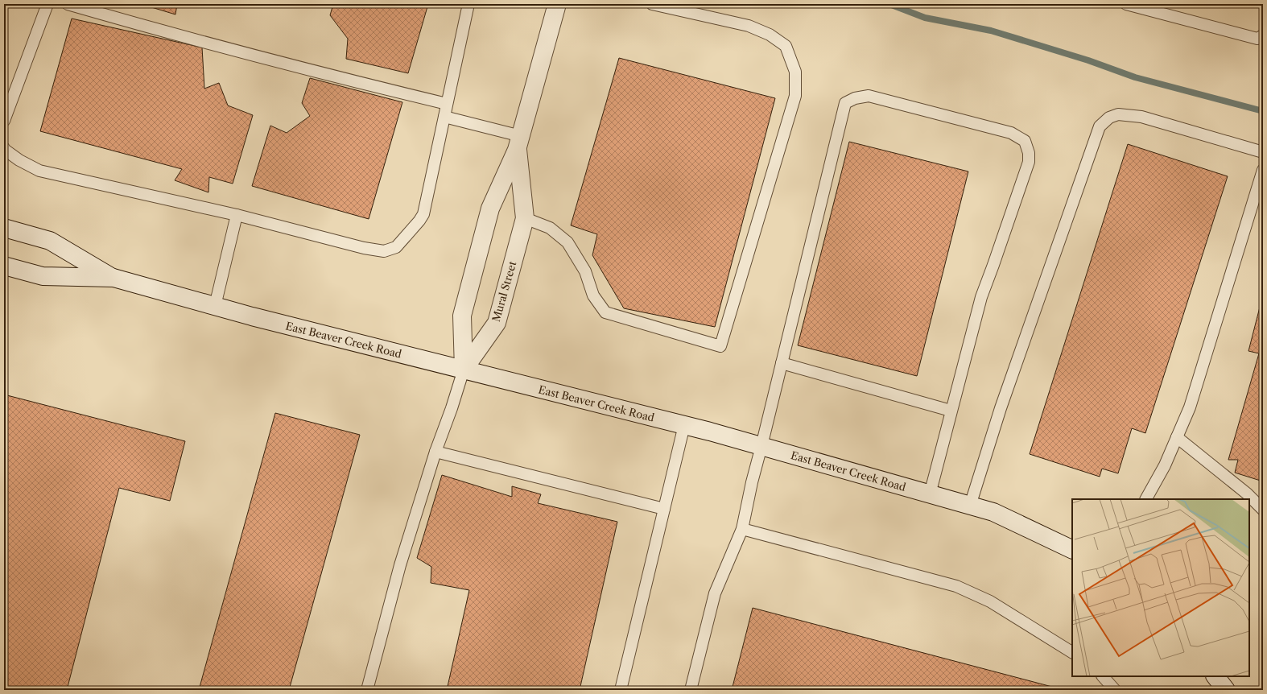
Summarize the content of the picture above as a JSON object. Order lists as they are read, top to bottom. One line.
{"streets":{"street":["Mural Street","East Beaver Creek Road"]},"crossings":[["Mural Street","East Beaver Creek Road"]]}
